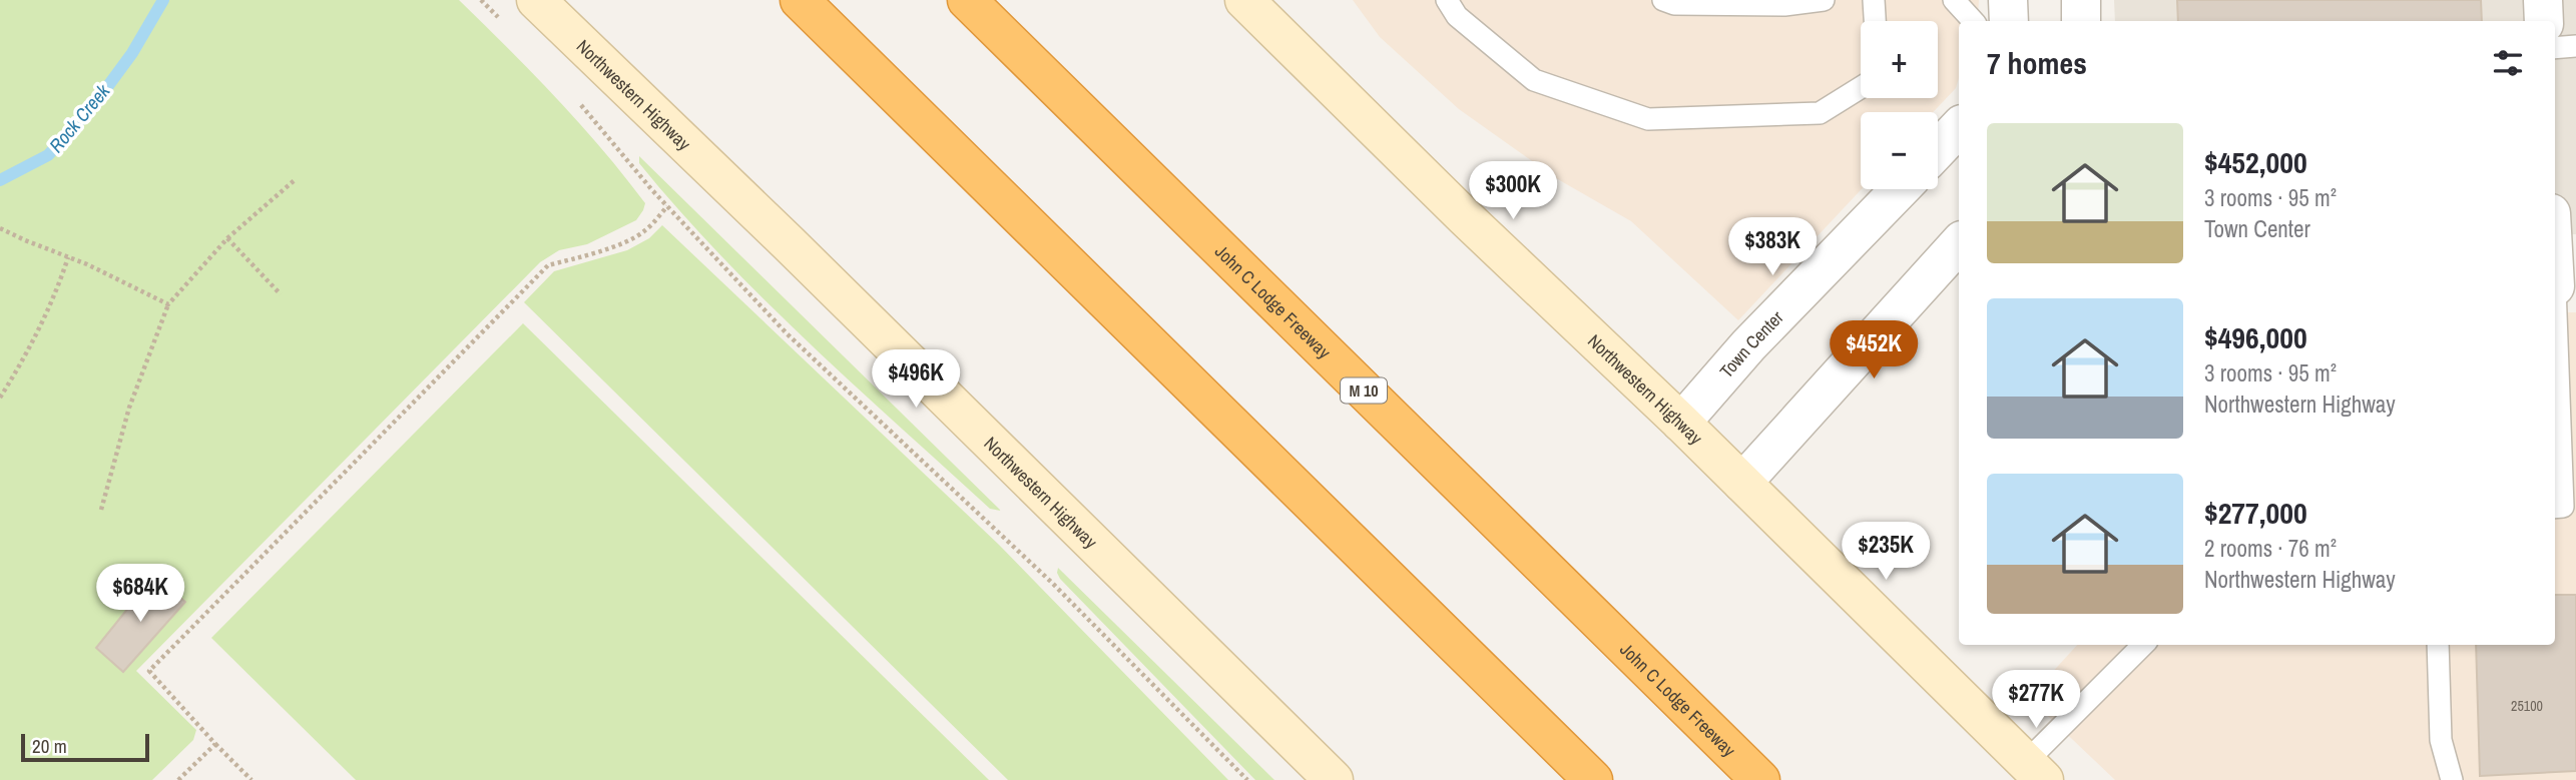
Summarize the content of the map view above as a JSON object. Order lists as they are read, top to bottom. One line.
{"streets":{"highway":["John C Lodge Freeway","M 10"],"main road":["Northwestern Highway"],"street":["Town Center"]},"crossings":[["Northwestern Highway","Town Center"]],"water":["Rock Creek"],"house_numbers":["25100"],"scale_bar":"20 m","page":{"map_buttons":["+","−"],"heading":"7 homes","list":[{"name":"$452,000","note":"3 rooms · 95 m² · Town Center"},{"name":"$496,000","note":"3 rooms · 95 m² · Northwestern Highway"},{"name":"$277,000","note":"2 rooms · 76 m² · Northwestern Highway"}],"price":["$300K","$383K","$452K","$496K","$235K","$684K","$277K"],"scale":"20 m"}}
